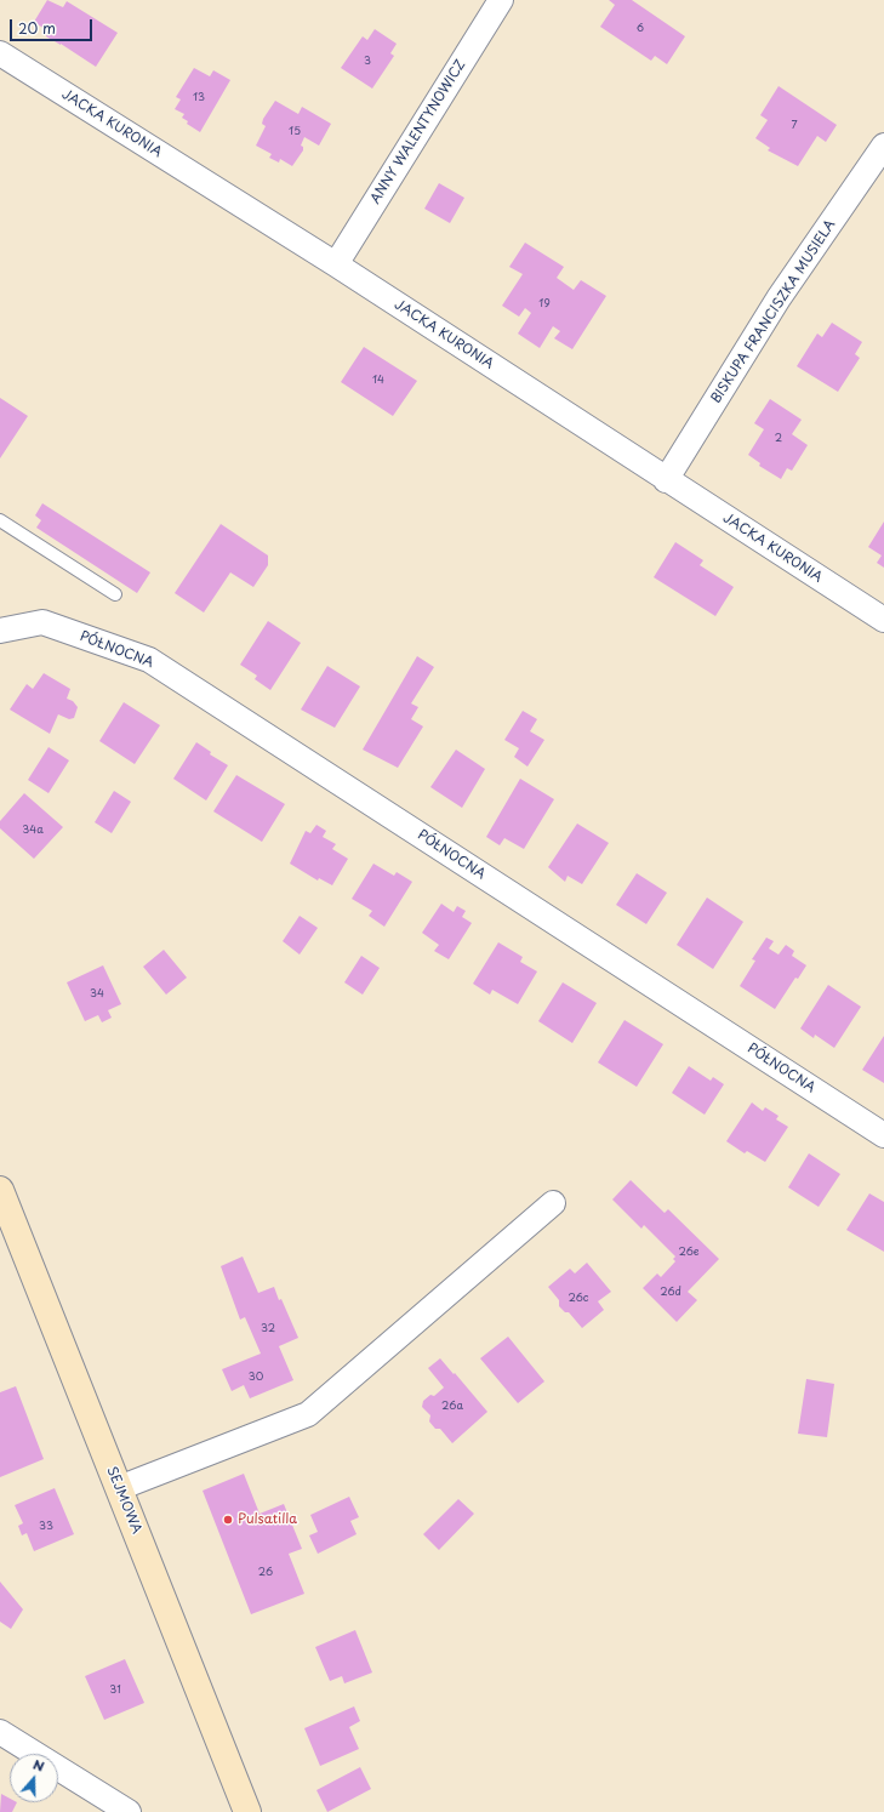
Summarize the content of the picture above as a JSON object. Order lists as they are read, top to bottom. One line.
{"streets":{"main road":["SEJMOWA"],"street":["JACKA KURONIA","ANNY WALENTYNOWICZ","BISKUPA FRANCISZKA MUSIELA","PÓŁNOCNA"]},"crossings":[["JACKA KURONIA","ANNY WALENTYNOWICZ"],["JACKA KURONIA","BISKUPA FRANCISZKA MUSIELA"]],"places":["Pulsatilla"],"house_numbers":["6","3","13","7","15","19","14","2","34a","34","26e","26d","26c","32","30","26a","33","26","31"],"scale_bar":"20 m","north":"top"}
